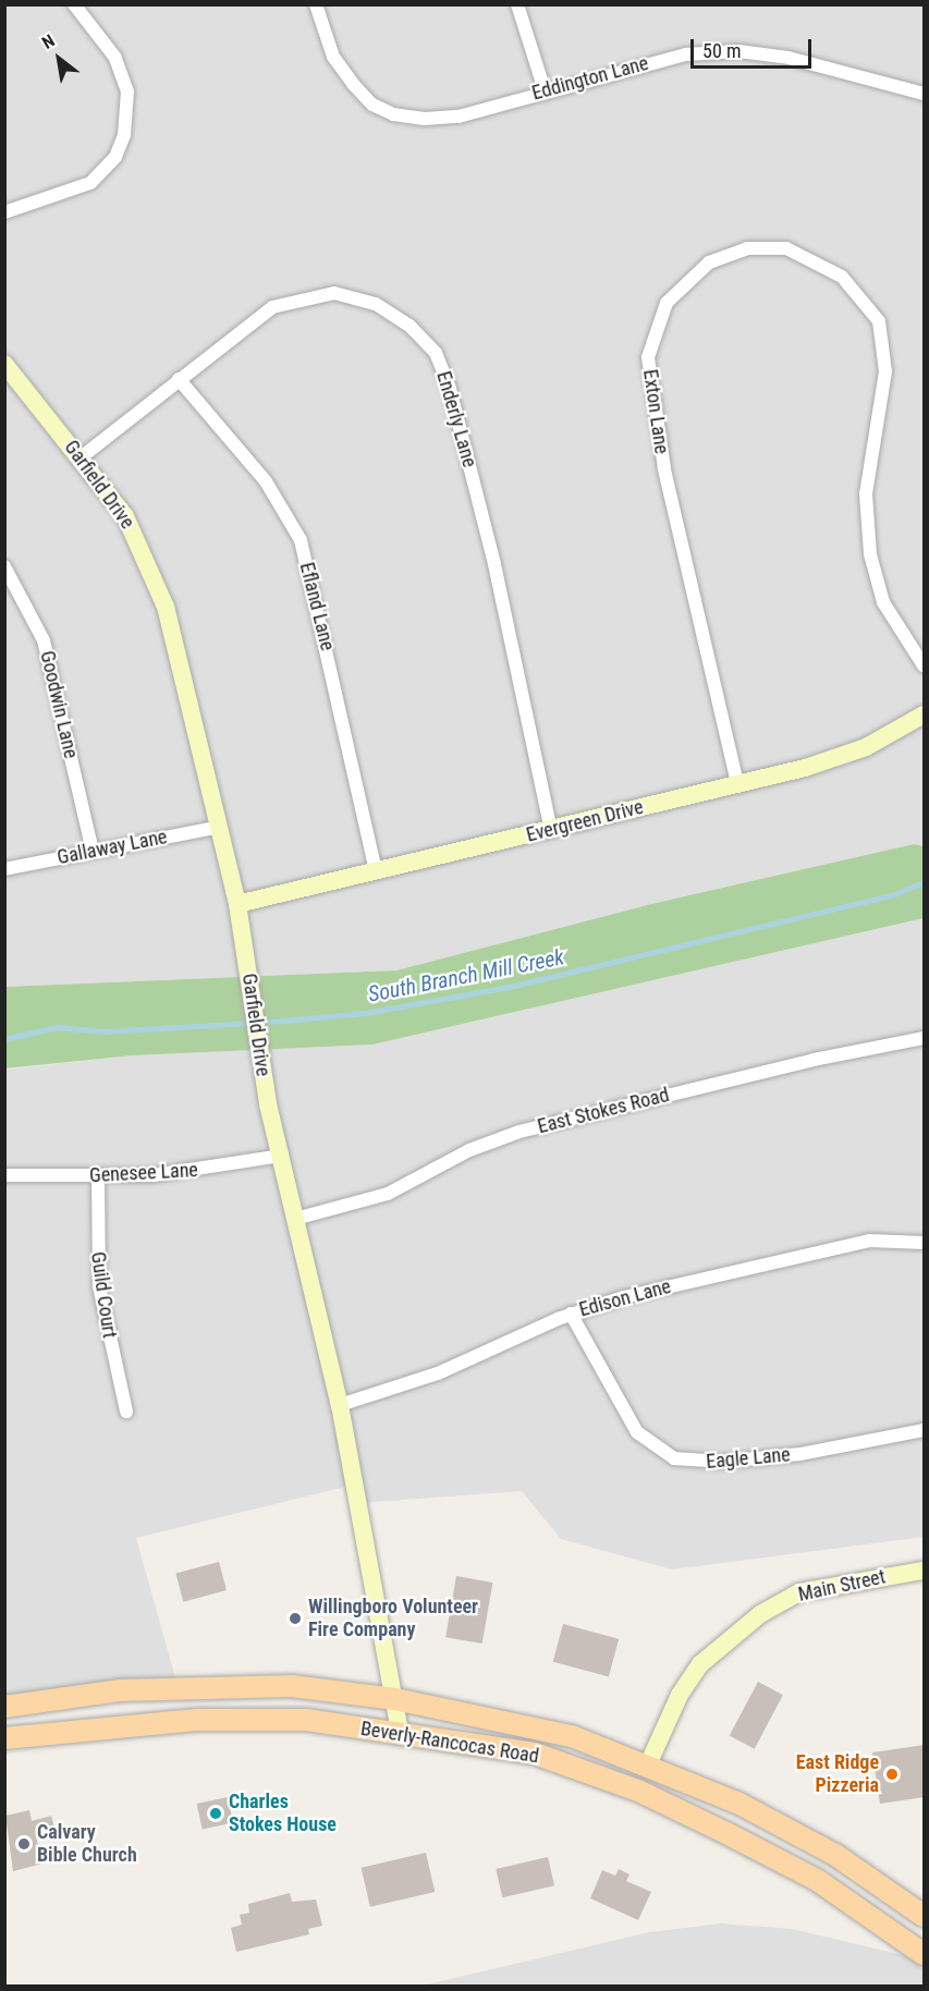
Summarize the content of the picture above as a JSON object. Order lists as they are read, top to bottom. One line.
{"streets":{"main road":["Beverly-Rancocas Road"],"street":["Eddington Lane","Exton Lane","Enderly Lane","Garfield Drive","Efland Lane","Goodwin Lane","Evergreen Drive","Gallaway Lane","East Stokes Road","Genesee Lane","Guild Court","Edison Lane","Eagle Lane","Main Street"]},"crossings":[["Exton Lane","Evergreen Drive"],["Enderly Lane","Garfield Drive"],["Enderly Lane","Efland Lane"],["Enderly Lane","Evergreen Drive"],["Garfield Drive","Evergreen Drive"],["Garfield Drive","Gallaway Lane"],["Garfield Drive","East Stokes Road"],["Garfield Drive","Genesee Lane"],["Garfield Drive","Edison Lane"],["Garfield Drive","Beverly-Rancocas Road"],["Efland Lane","Evergreen Drive"],["Goodwin Lane","Gallaway Lane"],["Genesee Lane","Guild Court"],["Edison Lane","Eagle Lane"],["Main Street","Beverly-Rancocas Road"]],"water":["South Branch Mill Creek"],"places":["Willingboro Volunteer Fire Company","East Ridge Pizzeria","Charles Stokes House","Calvary Bible Church"],"scale_bar":"50 m","north":"top left"}
